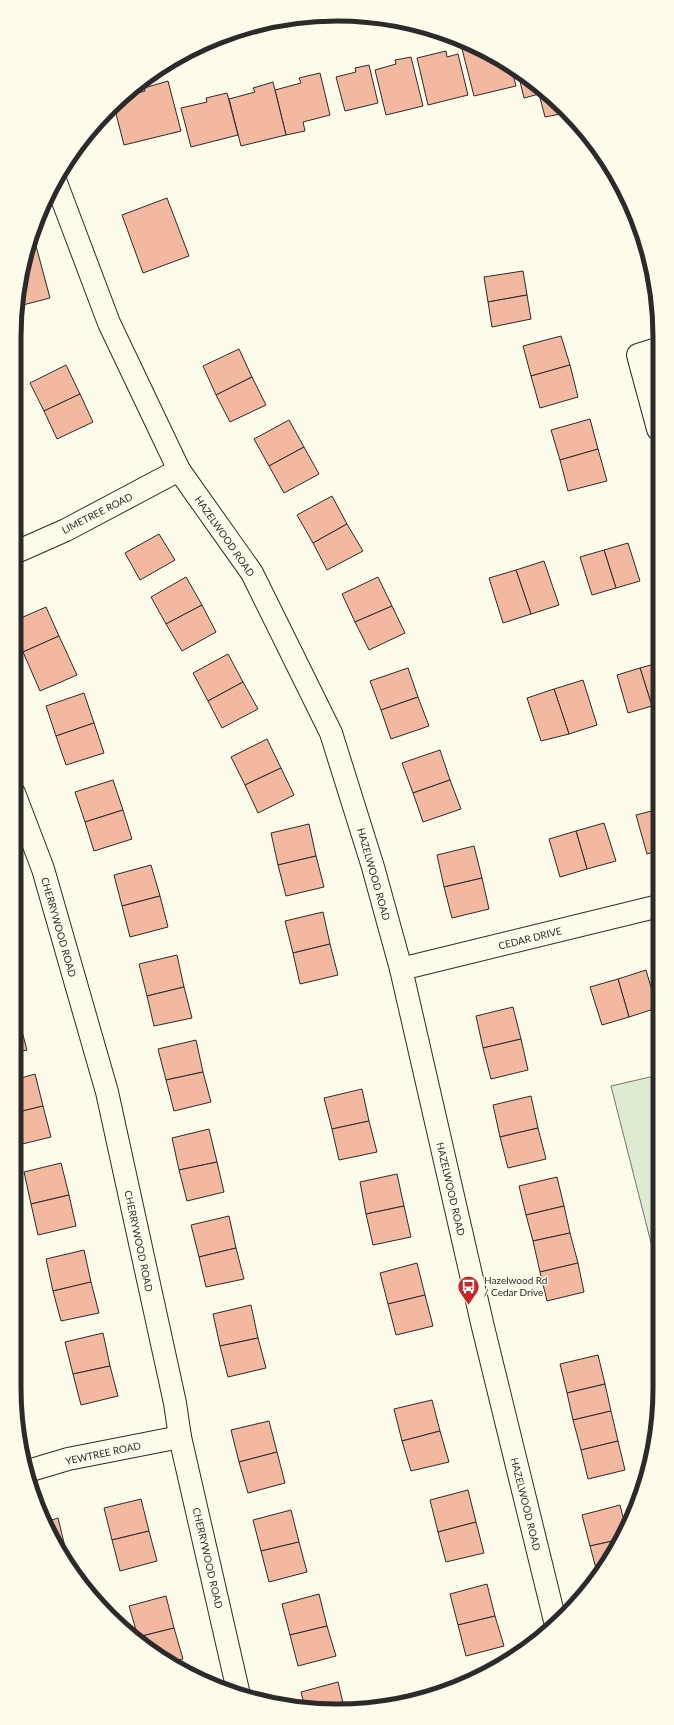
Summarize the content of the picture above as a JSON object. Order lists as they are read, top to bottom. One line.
{"streets":{"street":["LIMETREE ROAD","HAZELWOOD ROAD","CHERRYWOOD ROAD","CEDAR DRIVE","YEWTREE ROAD"]},"crossings":[["LIMETREE ROAD","HAZELWOOD ROAD"],["HAZELWOOD ROAD","CEDAR DRIVE"],["CHERRYWOOD ROAD","YEWTREE ROAD"]],"places":{"bus stop":["Hazelwood Rd / Cedar Drive"]}}
